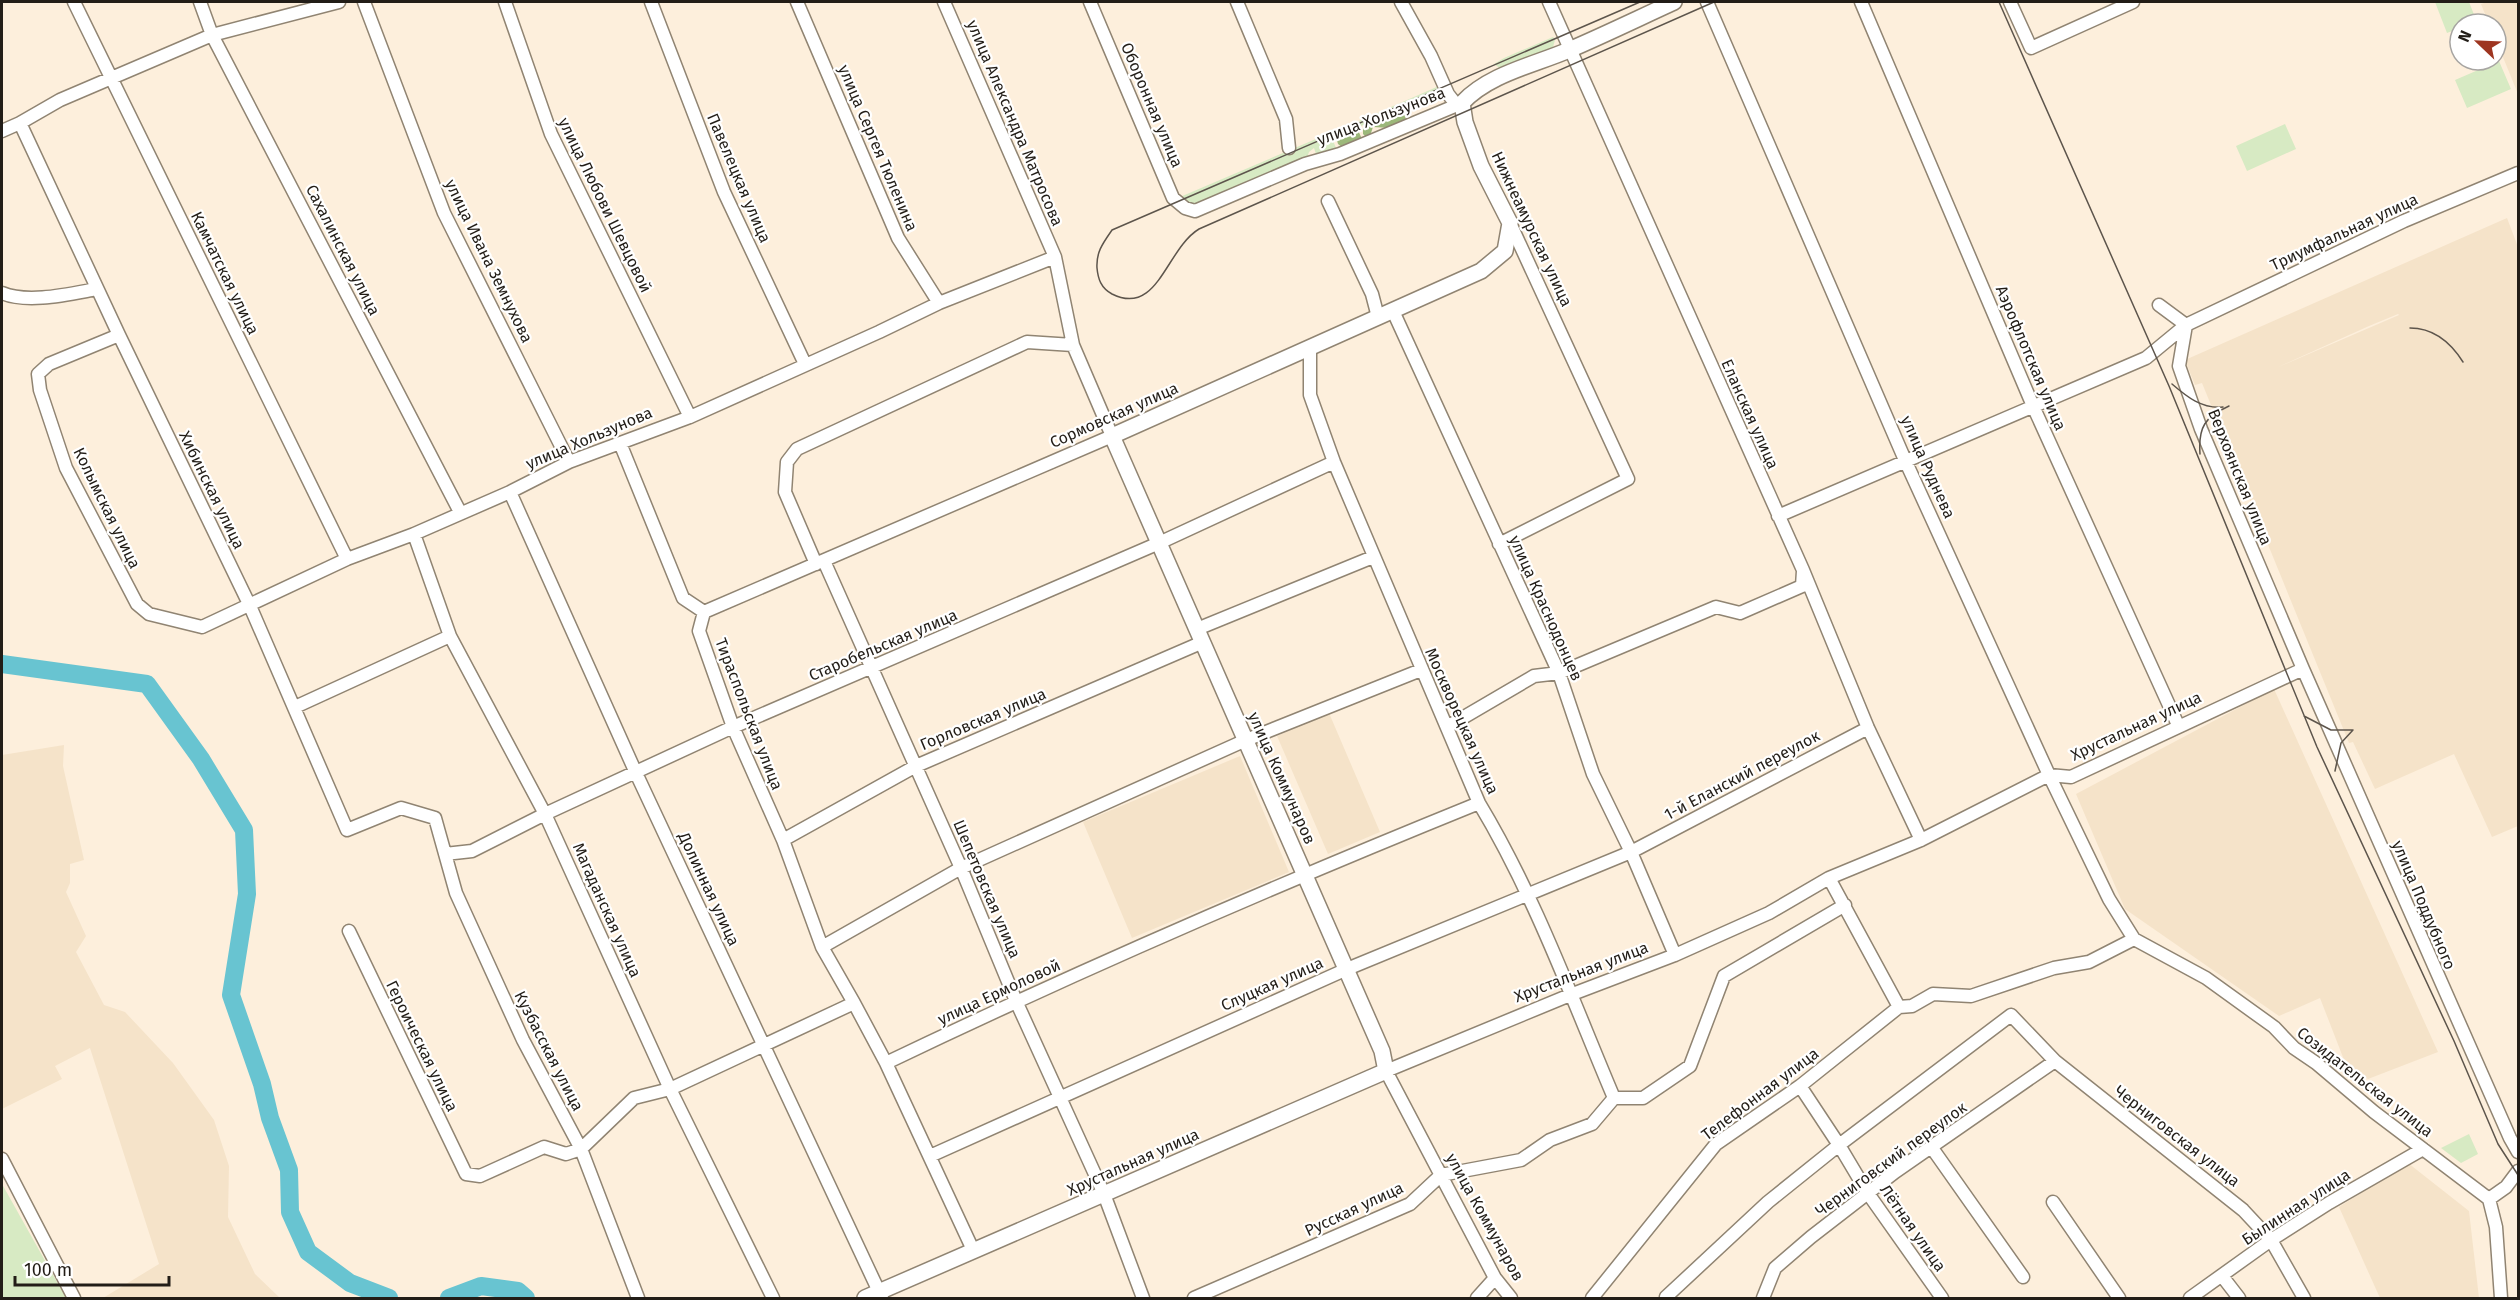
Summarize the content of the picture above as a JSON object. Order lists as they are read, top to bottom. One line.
{"streets":{"street":["Оборонная улица","улица Хользунова","улица Александра Матросова","улица Сергея Тюленина","Павелецкая улица","улица Любови Шевцовой","Нижнеамурская улица","Триумфальная улица","Сахалинская улица","улица Ивана Земнухова","Камчатская улица","Аэрофлотская улица","Еланская улица","Сормовская улица","улица Руднева","Верхоянская улица","Хибинская улица","Колымская улица","улица Краснодонцев","Старобельская улица","Тираспольская улица","Горловская улица","Москворецкая улица","Хрустальная улица","1-й Еланский переулок","улица Коммунаров","Долинная улица","Шепетовская улица","улица Поддубного","Магаданская улица","Слуцкая улица","улица Ермоловой","Героическая улица","Кузбасская улица","Созидательская улица","Телефонная улица","Черниговская улица","Черниговский переулок","Былинная улица","Русская улица","Лётная улица"]},"crossings":[["Оборонная улица","улица Хользунова"],["улица Хользунова","улица Александра Матросова"],["улица Хользунова","улица Сергея Тюленина"],["улица Хользунова","Павелецкая улица"],["улица Хользунова","улица Любови Шевцовой"],["улица Хользунова","Нижнеамурская улица"],["улица Хользунова","Сахалинская улица"],["улица Хользунова","улица Ивана Земнухова"],["улица Хользунова","Камчатская улица"],["улица Хользунова","Еланская улица"],["улица Хользунова","Хибинская улица"],["улица Хользунова","Колымская улица"],["улица Хользунова","улица Коммунаров"],["улица Хользунова","Долинная улица"],["улица Хользунова","Магаданская улица"],["улица Александра Матросова","улица Коммунаров"],["Нижнеамурская улица","Сормовская улица"],["Нижнеамурская улица","улица Краснодонцев"],["Триумфальная улица","Аэрофлотская улица"],["Триумфальная улица","Еланская улица"],["Триумфальная улица","улица Руднева"],["Триумфальная улица","Верхоянская улица"],["Аэрофлотская улица","Хрустальная улица"],["Еланская улица","Хрустальная улица"],["Еланская улица","1-й Еланский переулок"],["Сормовская улица","улица Краснодонцев"],["Сормовская улица","Тираспольская улица"],["Сормовская улица","Москворецкая улица"],["Сормовская улица","улица Коммунаров"],["Сормовская улица","Шепетовская улица"],["улица Руднева","Хрустальная улица"],["улица Руднева","Созидательская улица"],["улица Руднева","Телефонная улица"],["Верхоянская улица","Хрустальная улица"],["Верхоянская улица","улица Поддубного"],["Хибинская улица","Колымская улица"],["Хибинская улица","Кузбасская улица"],["улица Краснодонцев","Хрустальная улица"],["улица Краснодонцев","1-й Еланский переулок"],["улица Краснодонцев","Слуцкая улица"],["Старобельская улица","Тираспольская улица"],["Старобельская улица","Москворецкая улица"],["Старобельская улица","улица Коммунаров"],["Старобельская улица","Долинная улица"],["Старобельская улица","Шепетовская улица"],["Старобельская улица","Магаданская улица"],["Старобельская улица","Кузбасская улица"],["Тираспольская улица","Горловская улица"],["Горловская улица","Москворецкая улица"],["Горловская улица","улица Коммунаров"],["Горловская улица","Шепетовская улица"],["Москворецкая улица","Хрустальная улица"],["Москворецкая улица","Слуцкая улица"],["Москворецкая улица","улица Ермоловой"],["Хрустальная улица","улица Коммунаров"],["Хрустальная улица","Долинная улица"],["Хрустальная улица","Шепетовская улица"],["Хрустальная улица","улица Поддубного"],["1-й Еланский переулок","Слуцкая улица"],["улица Коммунаров","Шепетовская улица"],["улица Коммунаров","Слуцкая улица"],["улица Коммунаров","улица Ермоловой"],["улица Коммунаров","Русская улица"],["Шепетовская улица","Слуцкая улица"],["Шепетовская улица","улица Ермоловой"],["Героическая улица","Кузбасская улица"],["Созидательская улица","Телефонная улица"],["Созидательская улица","Былинная улица"],["Телефонная улица","Лётная улица"],["Черниговская улица","Черниговский переулок"],["Черниговская улица","Былинная улица"],["Черниговская улица","Лётная улица"],["Черниговский переулок","Лётная улица"]],"scale_bar":"100 m","north":"top left"}
